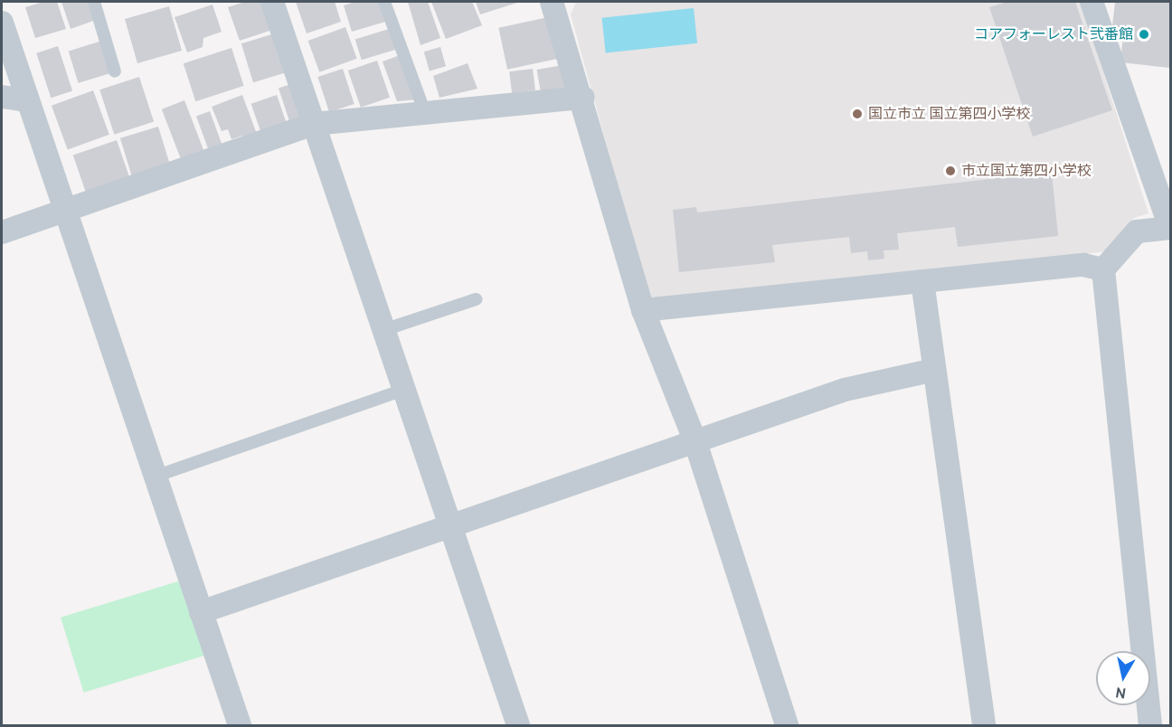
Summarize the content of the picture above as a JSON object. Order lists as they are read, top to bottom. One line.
{"places":["コアフォーレスト弐番館","国立市立 国立第四小学校","市立国立第四小学校"],"north":"bottom"}
